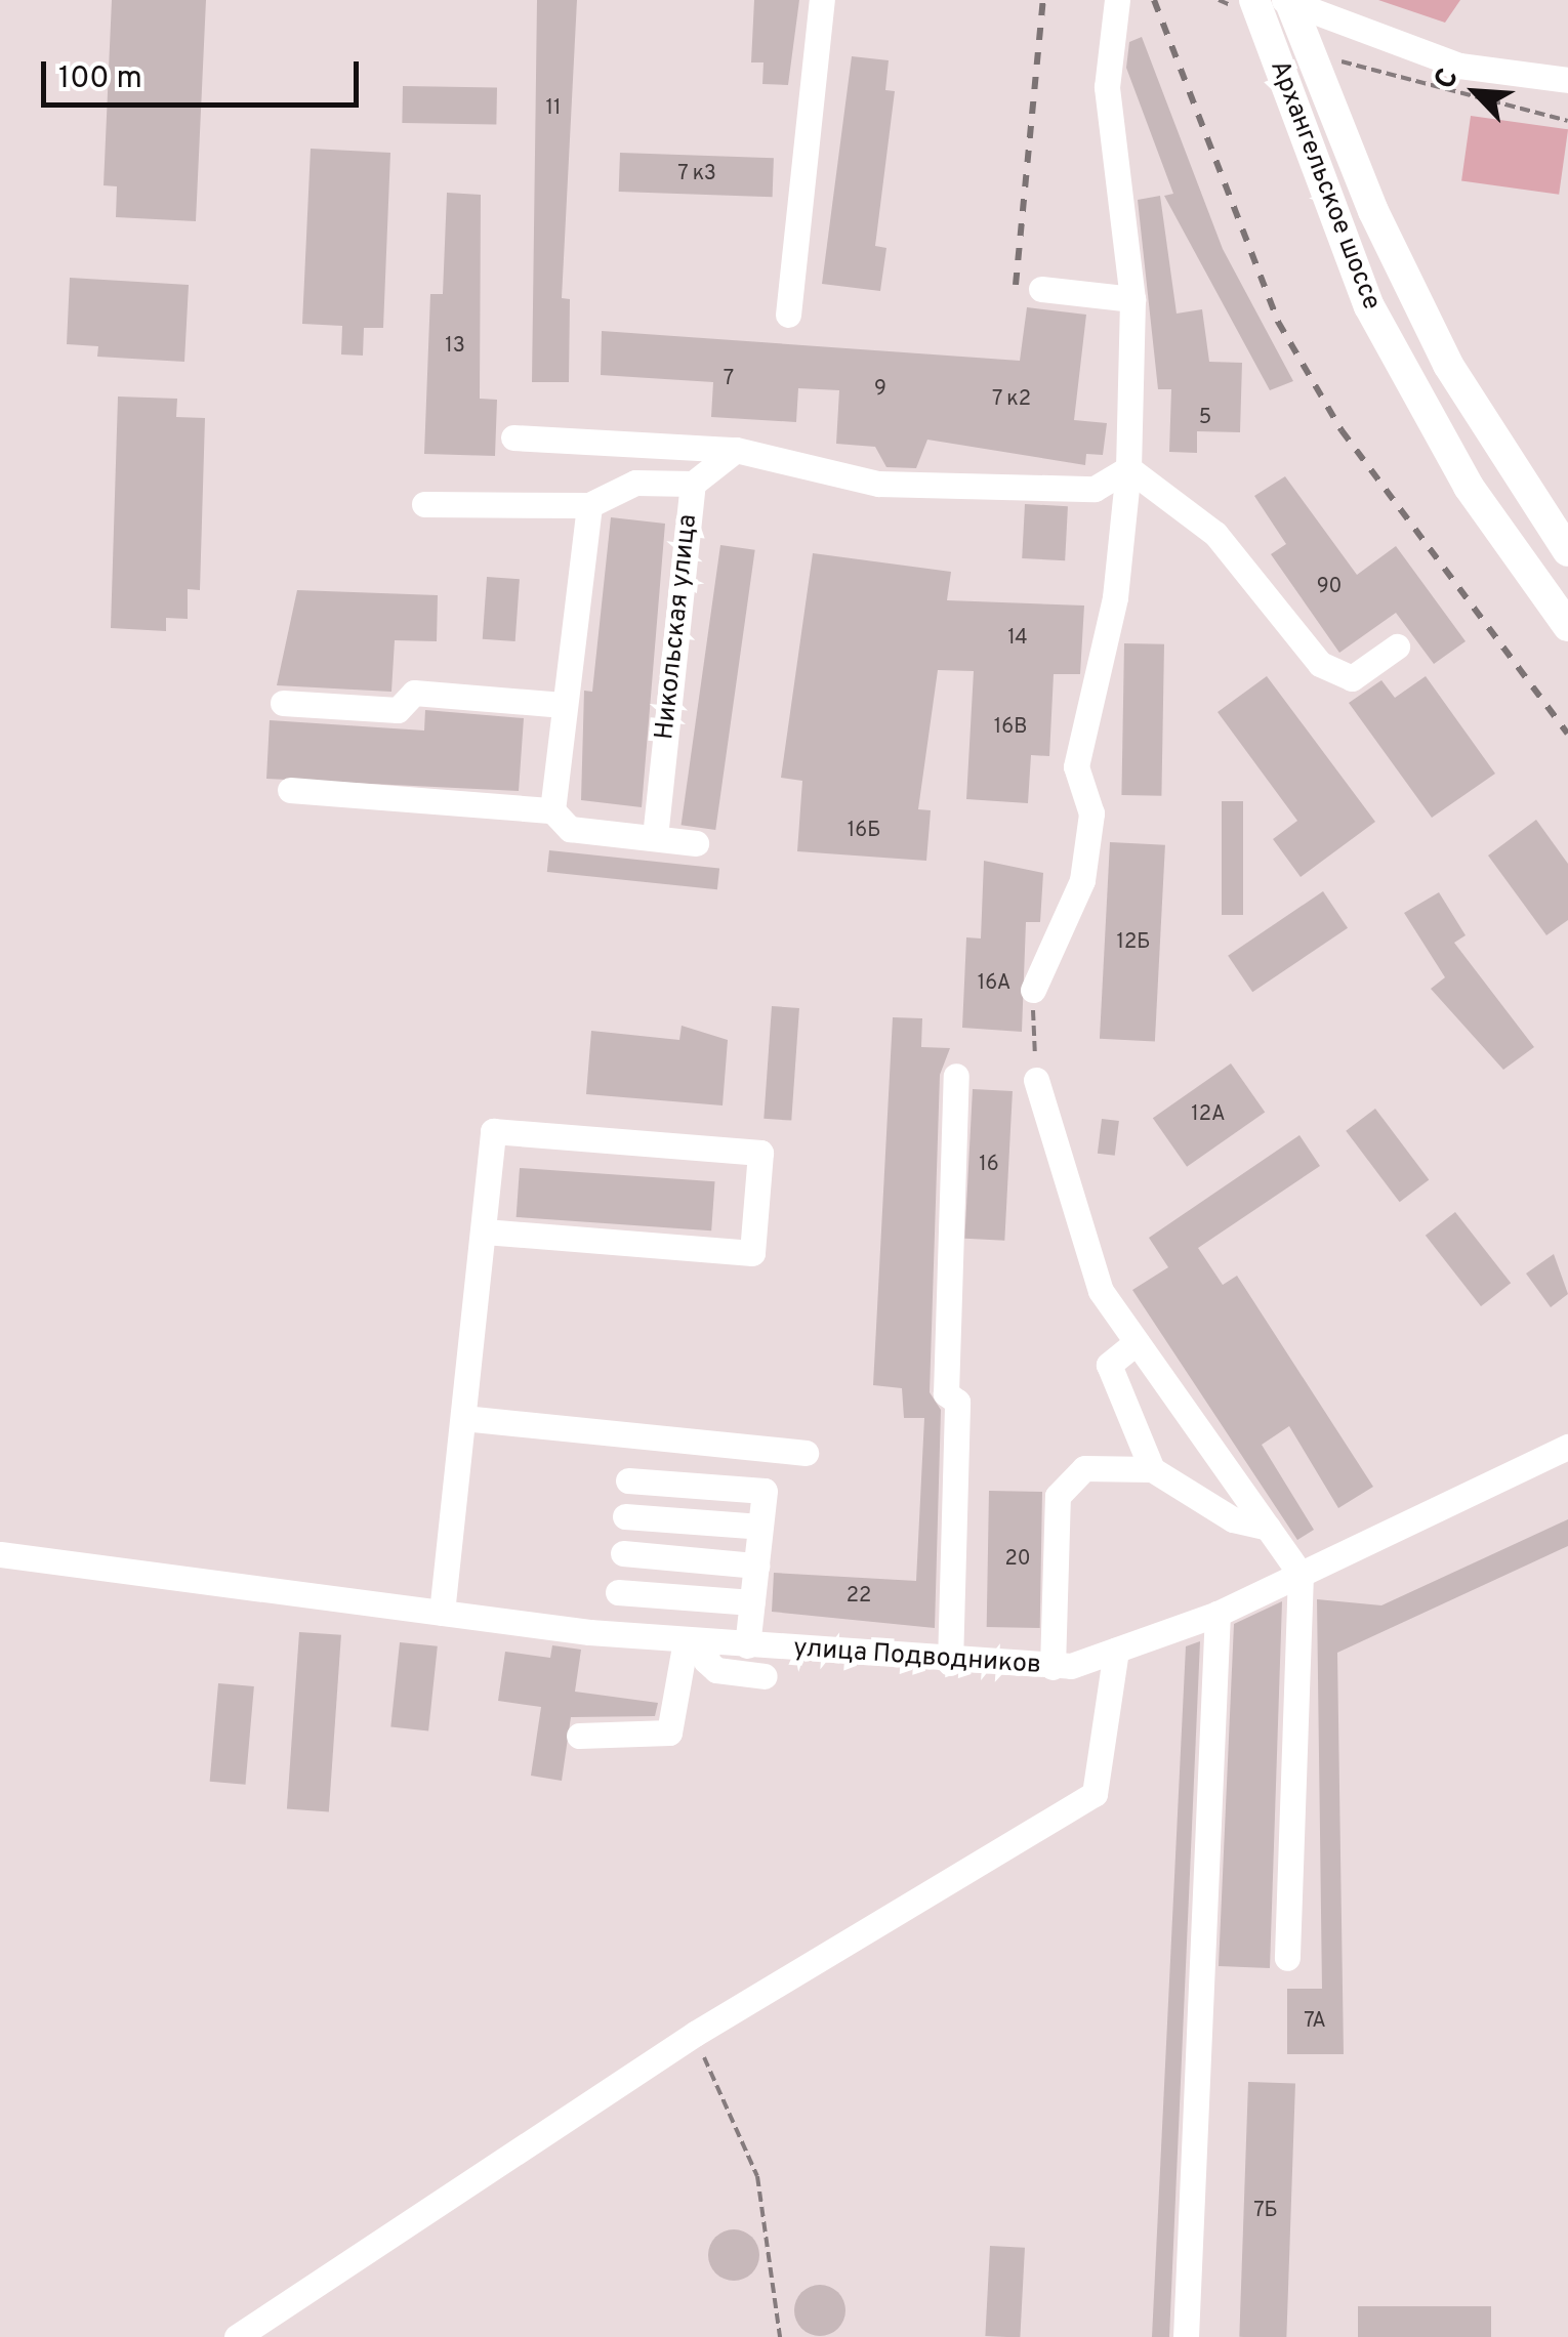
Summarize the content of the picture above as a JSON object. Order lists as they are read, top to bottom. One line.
{"streets":{"main road":["Архангельское шоссе"],"street":["Никольская улица","улица Подводников"]},"house_numbers":["11","7 к3","13","7","9","7 к2","5","90","14","16В","16Б","12Б","16А","12А","16","20","22","7А","7Б"],"scale_bar":"100 m","north":"top left"}
